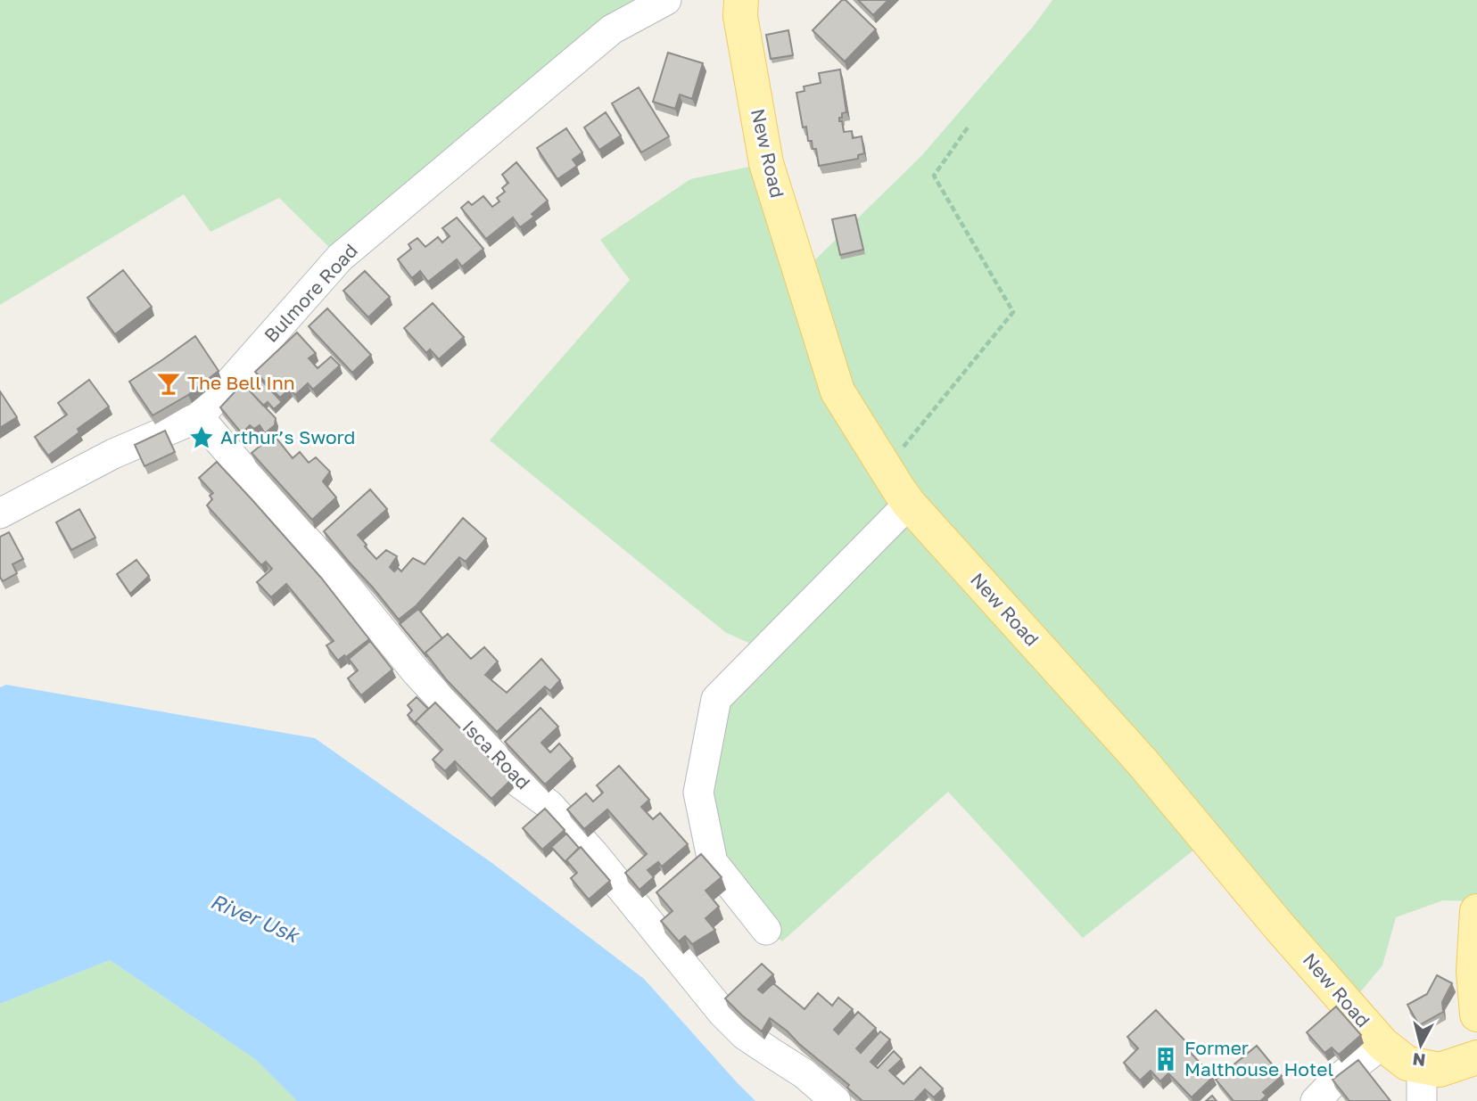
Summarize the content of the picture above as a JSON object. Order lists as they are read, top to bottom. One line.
{"streets":{"main road":["New Road"],"street":["Bulmore Road","Isca Road"]},"crossings":[["Bulmore Road","Isca Road"]],"water":["River Usk"],"places":{"bar":["The Bell Inn"],"place":["Arthur’s Sword"],"building":["Former Malthouse Hotel"]},"north":"bottom"}
